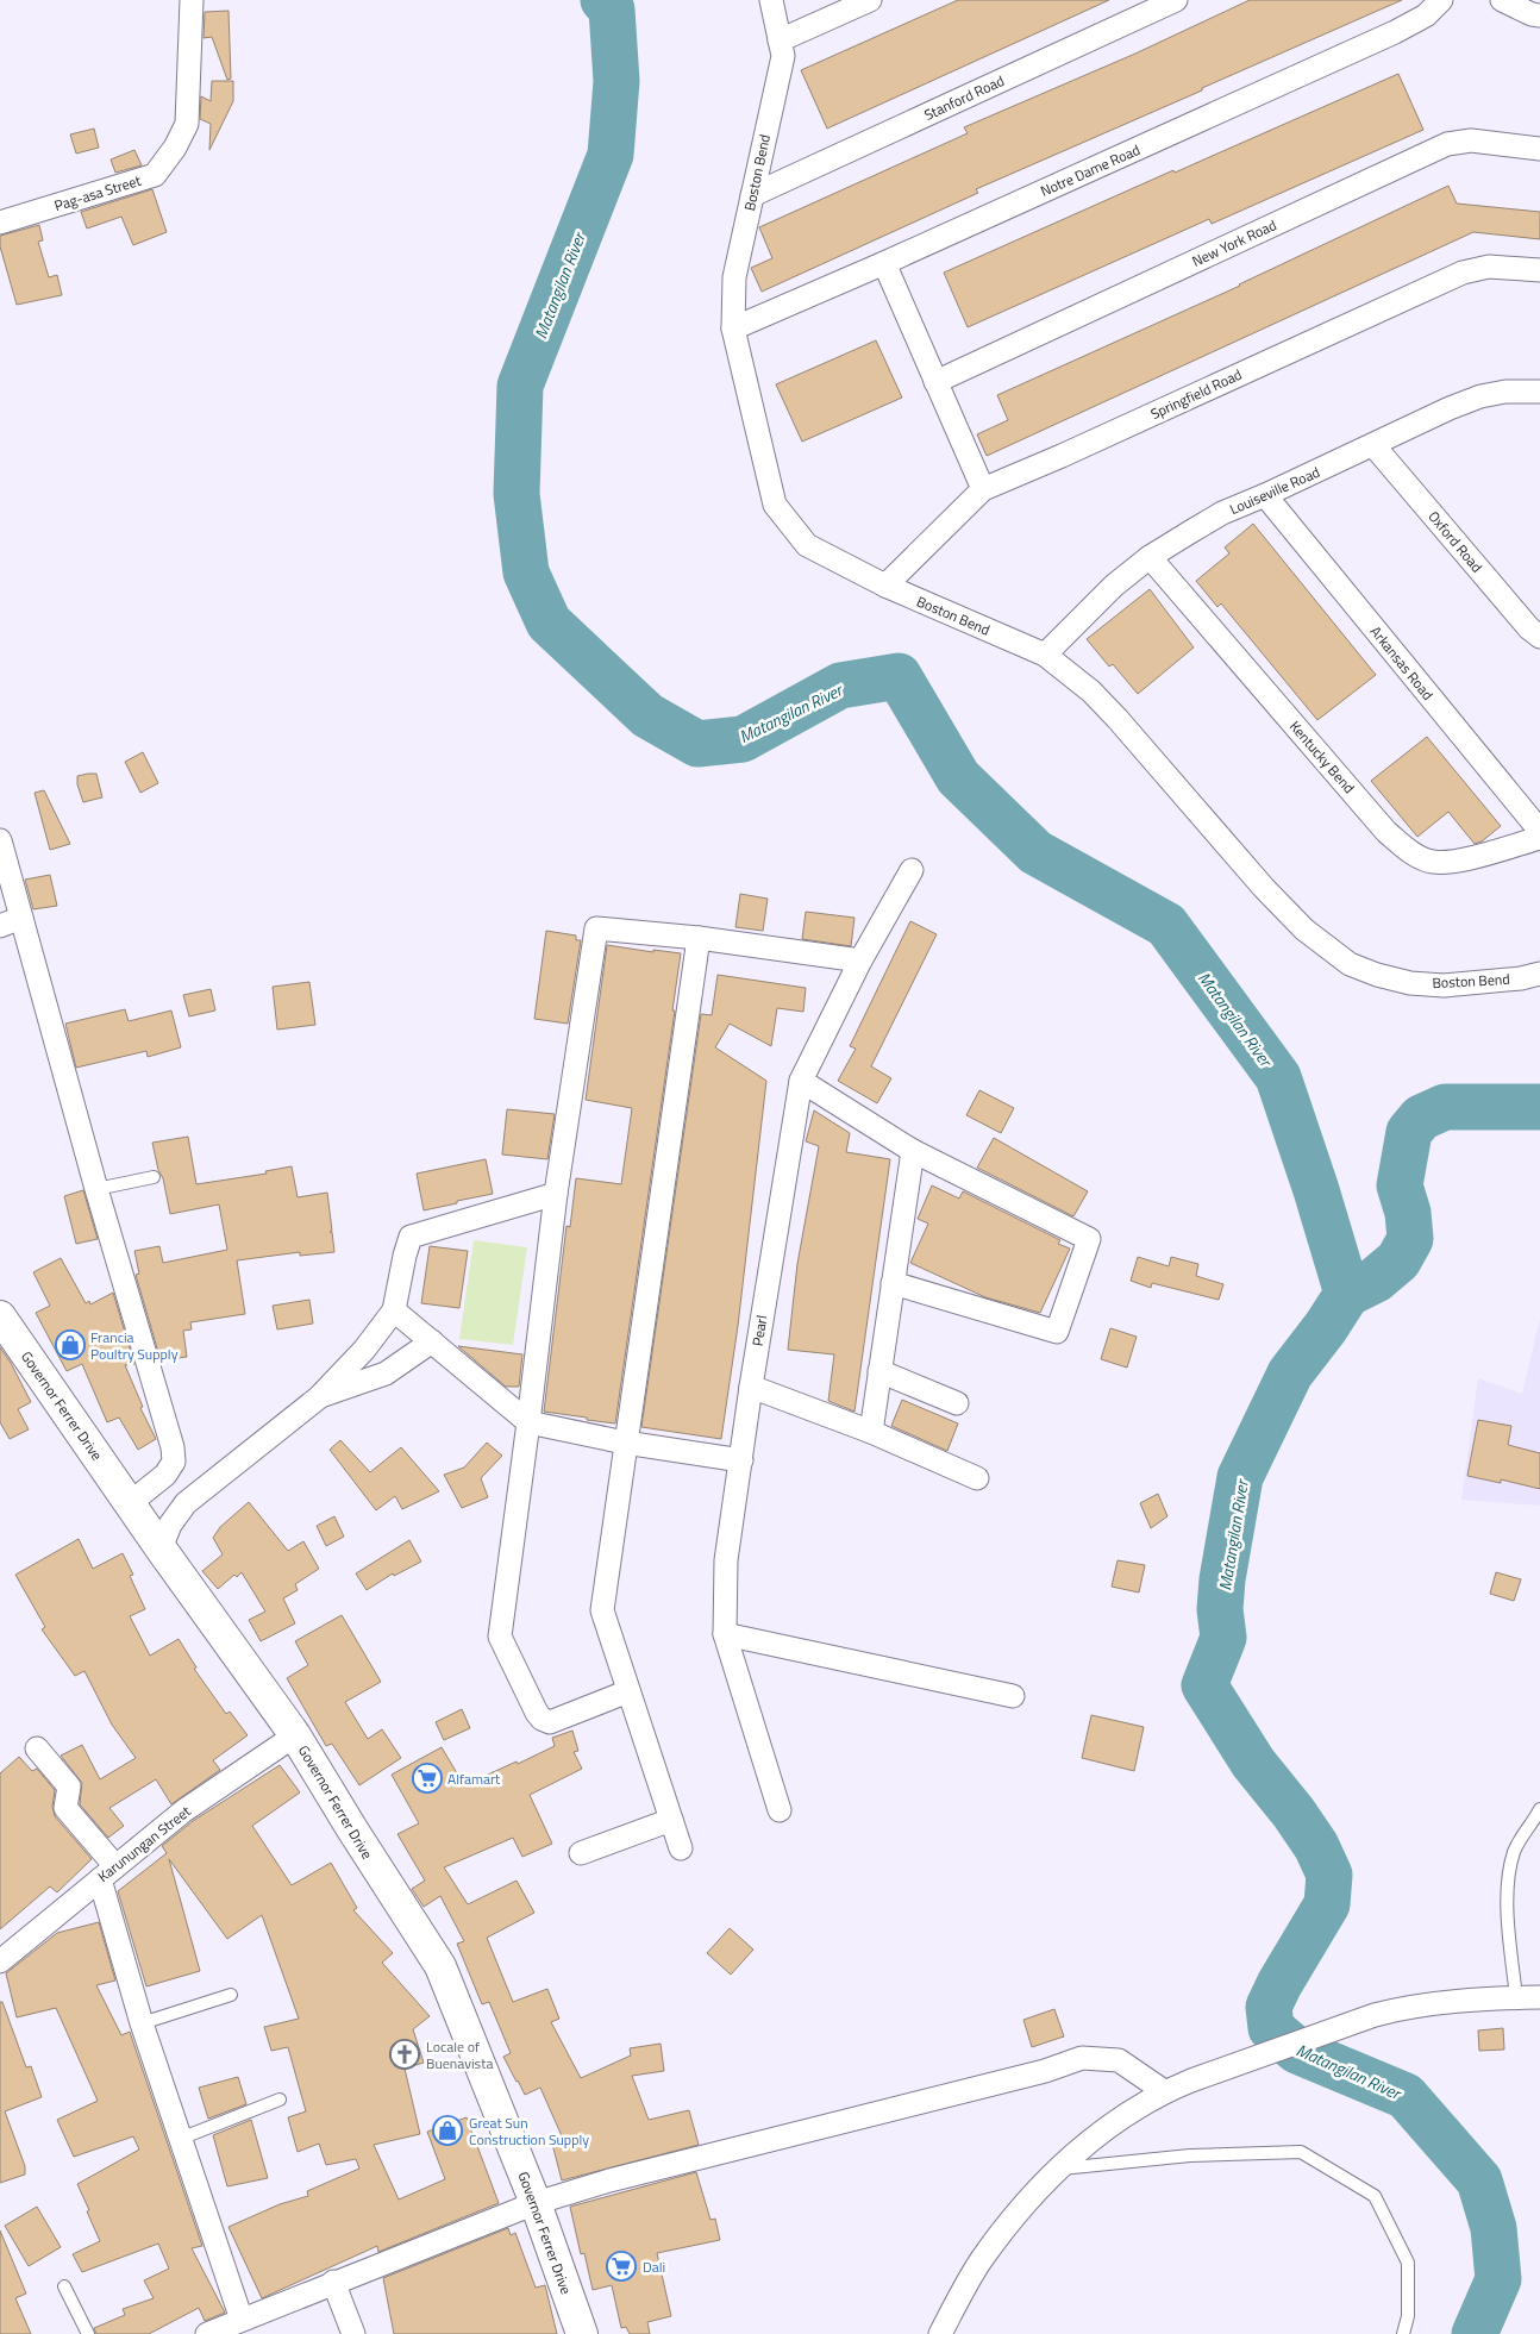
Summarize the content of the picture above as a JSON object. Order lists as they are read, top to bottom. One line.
{"streets":{"main road":["Governor Ferrer Drive"],"street":["Stanford Road","Notre Dame Road","Boston Bend","Pag-asa Street","New York Road","Springfield Road","Louiseville Road","Oxford Road","Arkansas Road","Kentucky Bend","Pearl","Karunungan Street"]},"crossings":[["Stanford Road","Boston Bend"],["Notre Dame Road","Boston Bend"],["Boston Bend","Springfield Road"],["Boston Bend","Louiseville Road"],["Louiseville Road","Oxford Road"],["Louiseville Road","Arkansas Road"],["Louiseville Road","Kentucky Bend"],["Governor Ferrer Drive","Karunungan Street"]],"water":["Matangilan River"],"places":{"shop":["Francia Poultry Supply","Great Sun Construction Supply"],"supermarket":["Alfamart","Dali"],"church":["Locale of Buenavista"]}}
